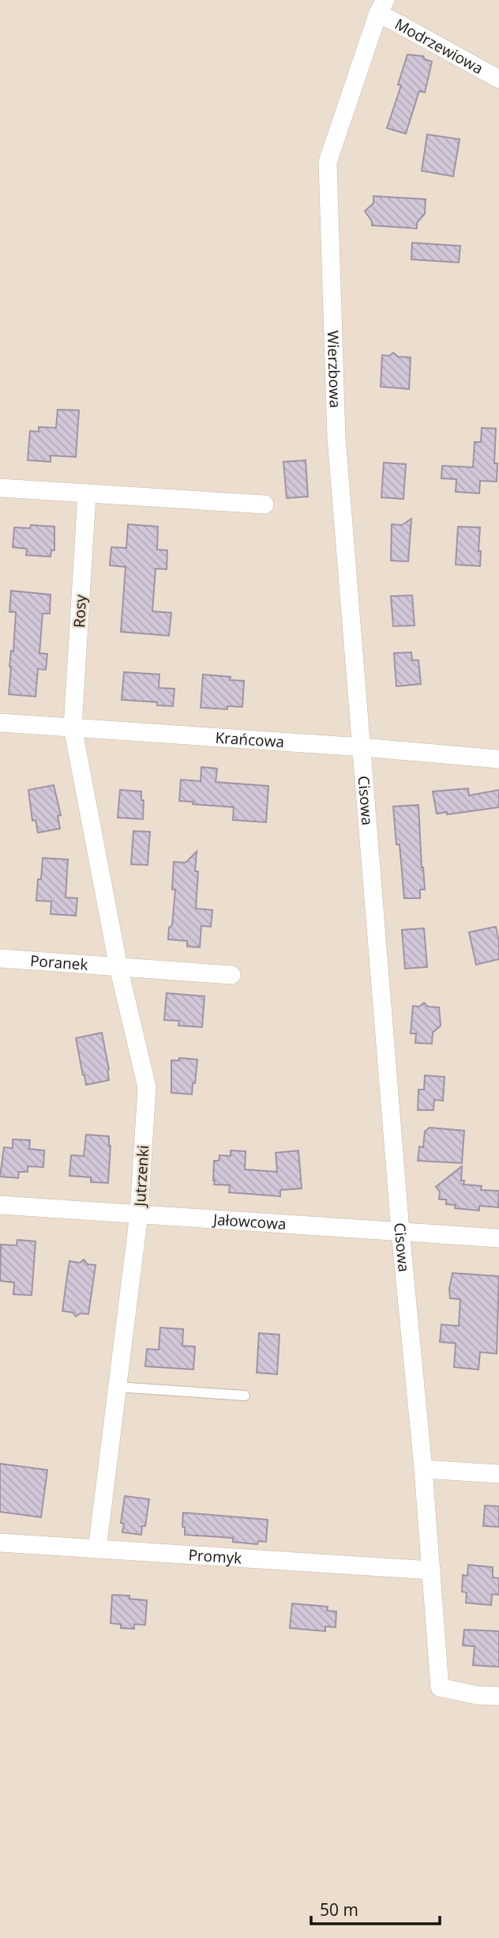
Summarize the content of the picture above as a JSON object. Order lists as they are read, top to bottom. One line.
{"streets":{"street":["Modrzewiowa","Wierzbowa","Rosy","Krańcowa","Cisowa","Poranek","Jutrzenki","Jałowcowa","Promyk"]},"crossings":[["Modrzewiowa","Wierzbowa"],["Wierzbowa","Krańcowa"],["Wierzbowa","Cisowa"],["Rosy","Krańcowa"],["Rosy","Jutrzenki"],["Krańcowa","Cisowa"],["Krańcowa","Jutrzenki"],["Cisowa","Jałowcowa"],["Cisowa","Promyk"],["Poranek","Jutrzenki"],["Jutrzenki","Jałowcowa"],["Jutrzenki","Promyk"]],"scale_bar":"50 m"}
